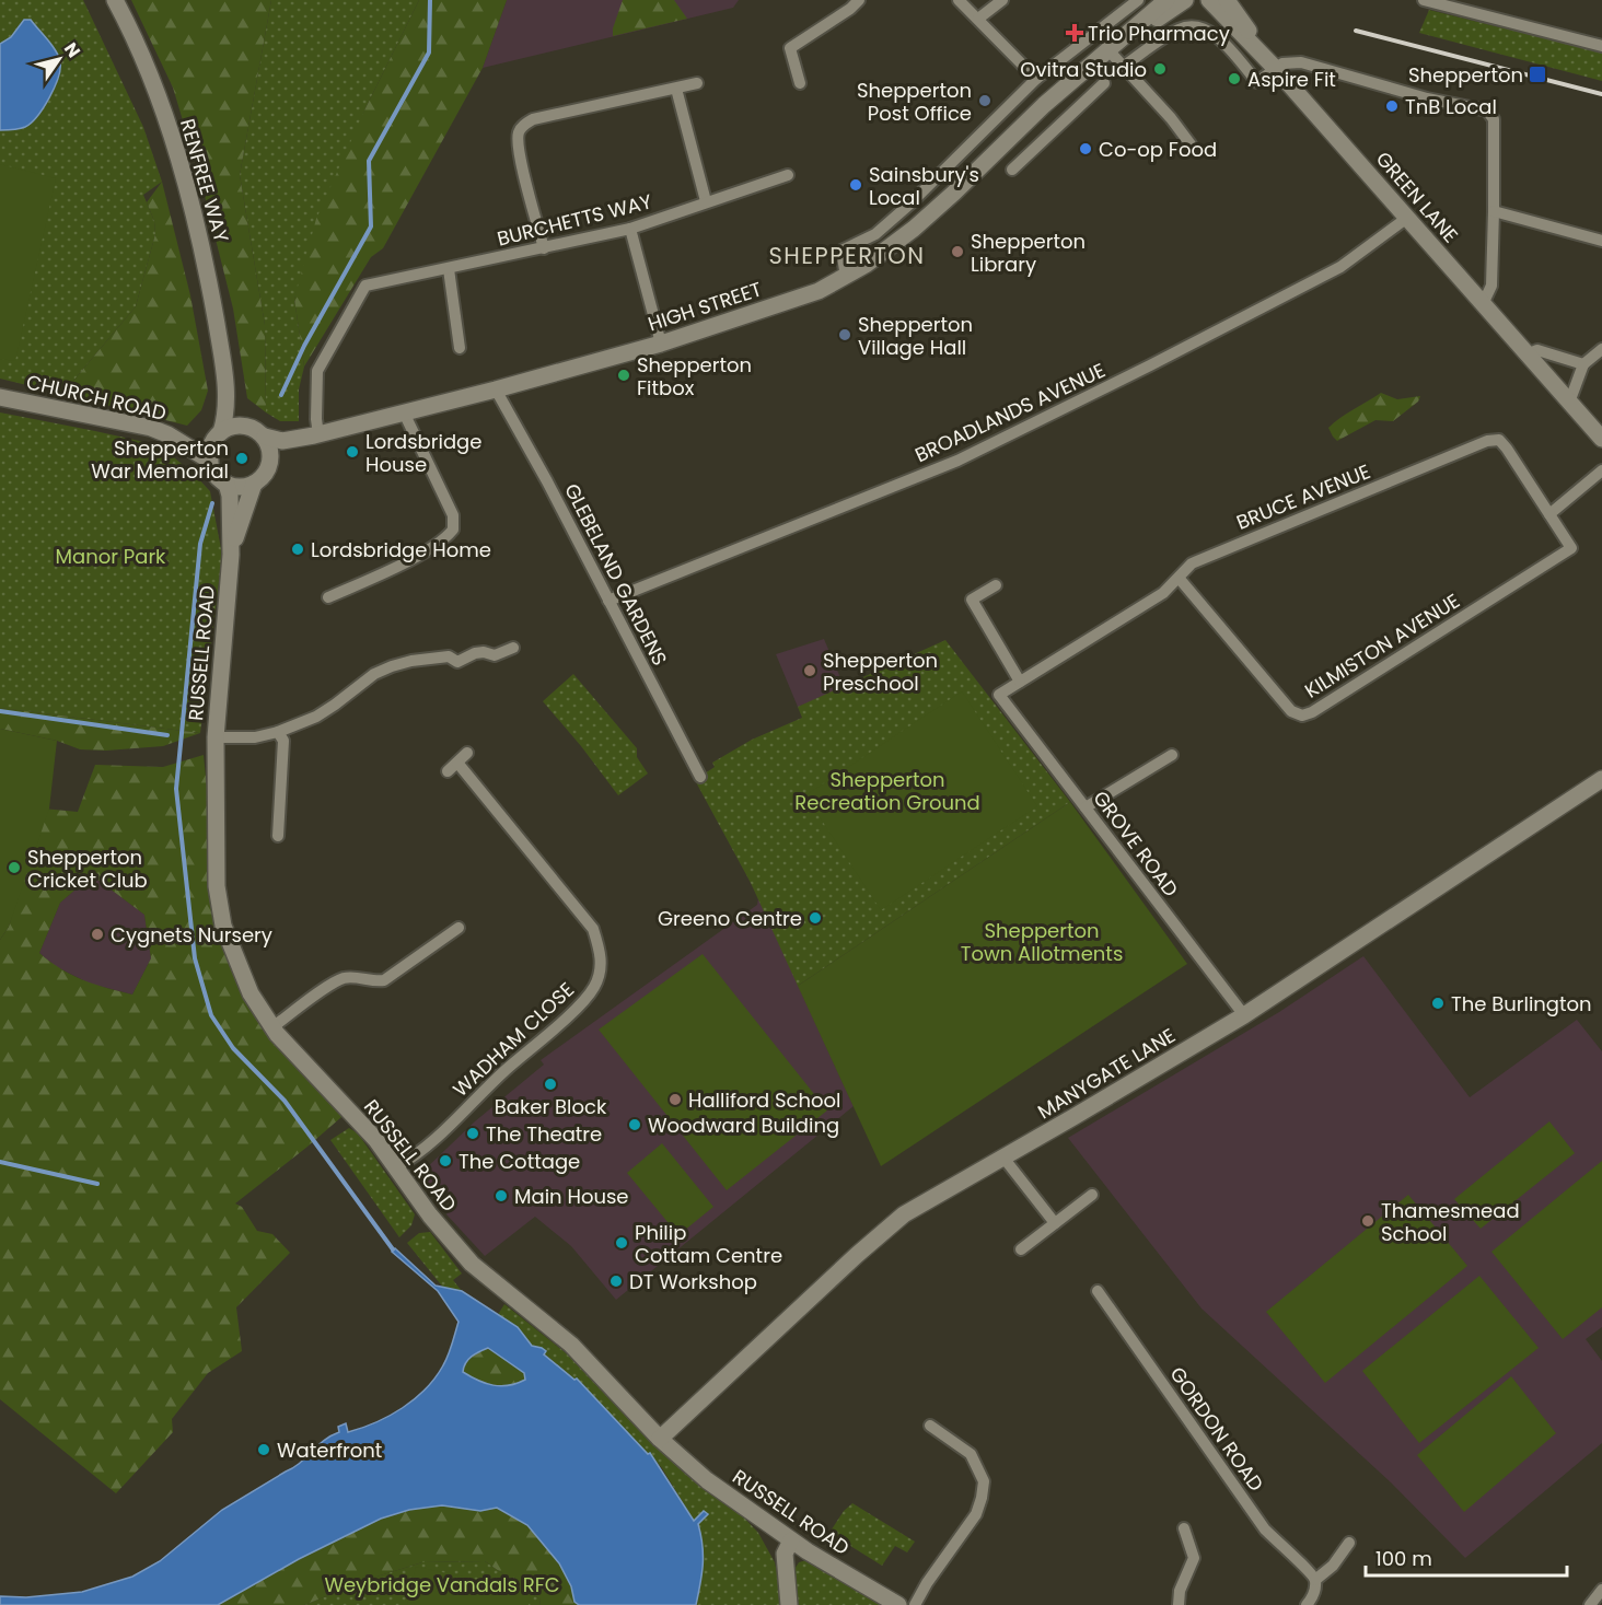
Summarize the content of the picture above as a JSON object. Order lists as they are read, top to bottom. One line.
{"streets":{"main road":["RENFREE WAY","GREEN LANE","HIGH STREET","CHURCH ROAD","RUSSELL ROAD","MANYGATE LANE"],"street":["BURCHETTS WAY","BROADLANDS AVENUE","BRUCE AVENUE","GLEBELAND GARDENS","KILMISTON AVENUE","GROVE ROAD","WADHAM CLOSE","GORDON ROAD"]},"crossings":[["RENFREE WAY","HIGH STREET"],["RENFREE WAY","CHURCH ROAD"],["RENFREE WAY","RUSSELL ROAD"],["GREEN LANE","BROADLANDS AVENUE"],["BURCHETTS WAY","HIGH STREET"],["HIGH STREET","CHURCH ROAD"],["HIGH STREET","GLEBELAND GARDENS"],["HIGH STREET","RUSSELL ROAD"],["CHURCH ROAD","RUSSELL ROAD"],["BROADLANDS AVENUE","GLEBELAND GARDENS"],["BRUCE AVENUE","KILMISTON AVENUE"],["BRUCE AVENUE","GROVE ROAD"],["RUSSELL ROAD","WADHAM CLOSE"],["RUSSELL ROAD","MANYGATE LANE"],["GROVE ROAD","MANYGATE LANE"]],"districts":["SHEPPERTON"],"parks":["Manor Park","Shepperton Recreation Ground","Shepperton Town Allotments","Weybridge Vandals RFC"],"places":{"health":["Trio Pharmacy"],"other":["Ovitra Studio","Aspire Fit","Shepperton Post Office","TnB Local","Co-op Food","Sainsbury's Local","Shepperton Library","Shepperton Village Hall","Shepperton Fitbox","Lordsbridge House","Shepperton War Memorial","Lordsbridge Home","Shepperton Preschool","Shepperton Cricket Club","Greeno Centre","Cygnets Nursery","The Burlington","Baker Block","Halliford School","Woodward Building","The Theatre","The Cottage","Main House","Thamesmead School","Philip Cottam Centre","DT Workshop","Waterfront"],"transit":["Shepperton"]},"scale_bar":"100 m","north":"top right"}
